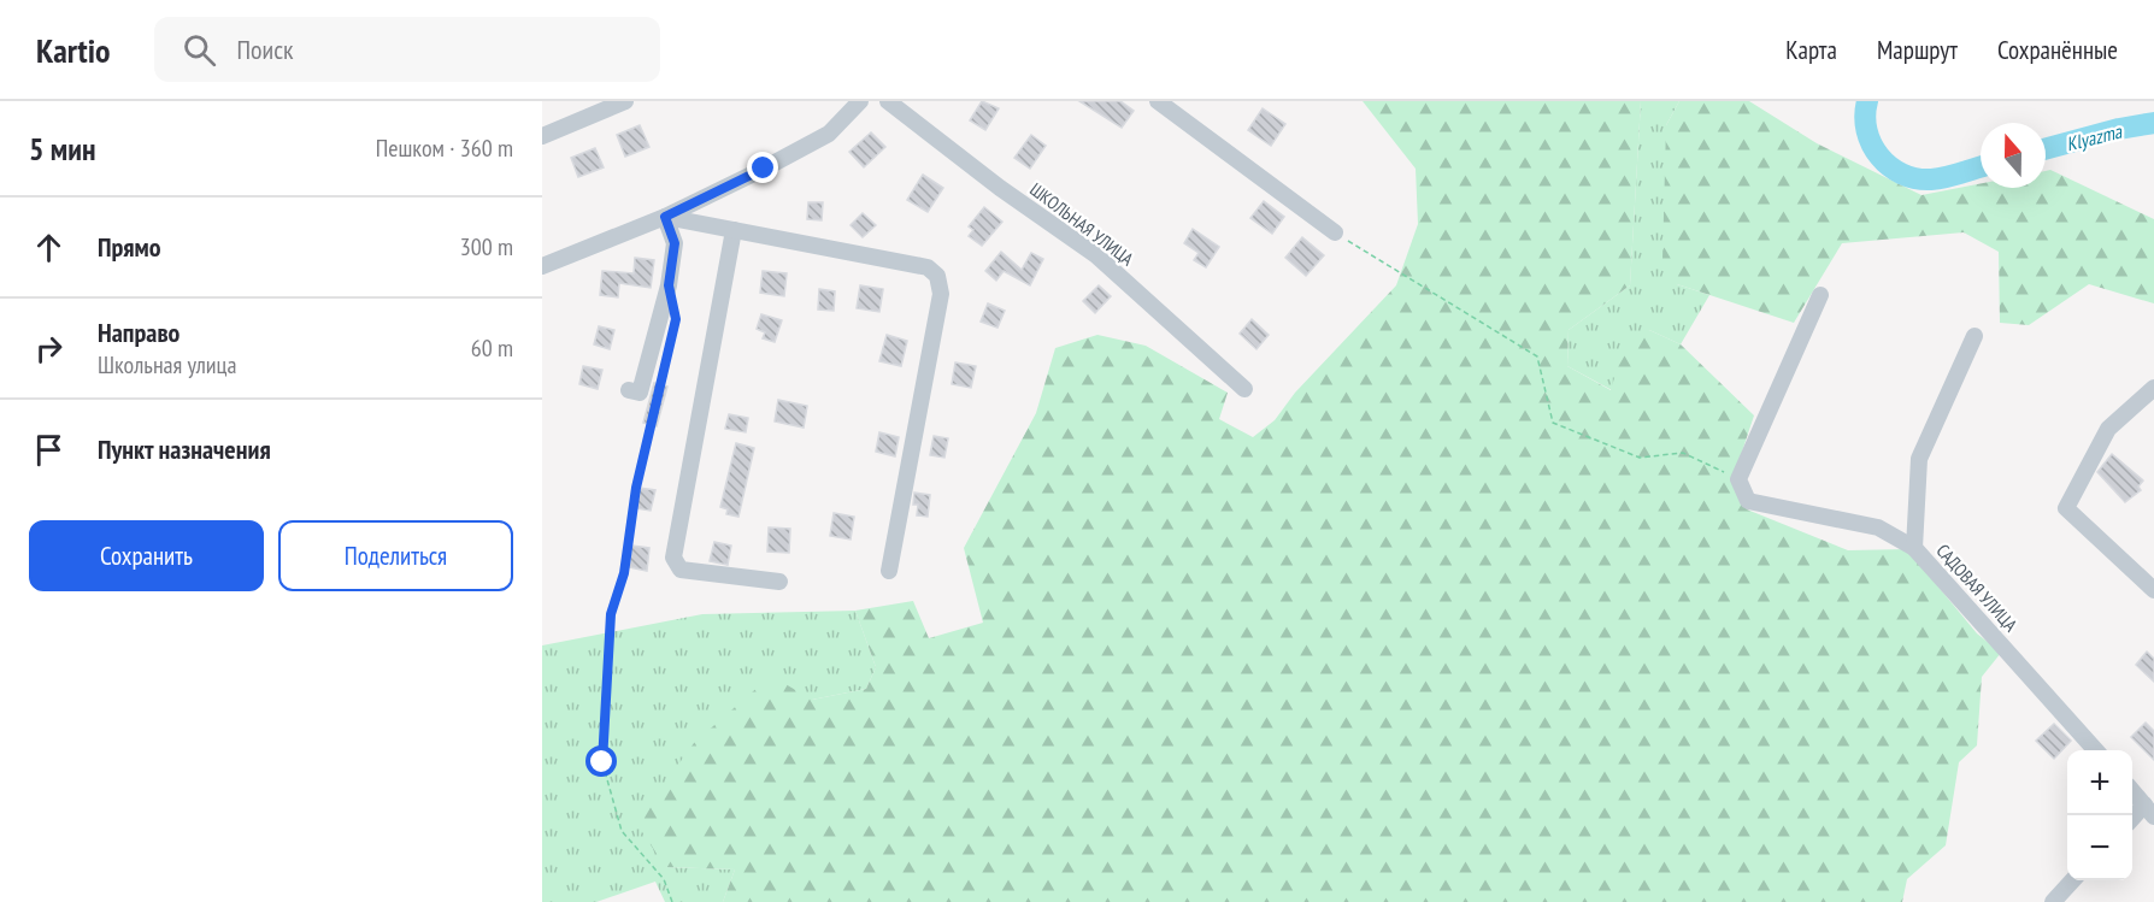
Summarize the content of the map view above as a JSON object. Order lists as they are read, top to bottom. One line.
{"streets":{"street":["ШКОЛЬНАЯ УЛИЦА","САДОВАЯ УЛИЦА"]},"water":["Klyazma"],"north":"top","page":{"header":"Kartio","search":"Поиск","nav":["Карта","Маршрут","Сохранённые"],"heading":["5 мин","Пешком · 360 m"],"list":[["Прямо","300 m"],["Направо","Школьная улица","60 m"],"Пункт назначения"],"buttons":["Сохранить","Поделиться"],"map_buttons":["+","−"]}}
